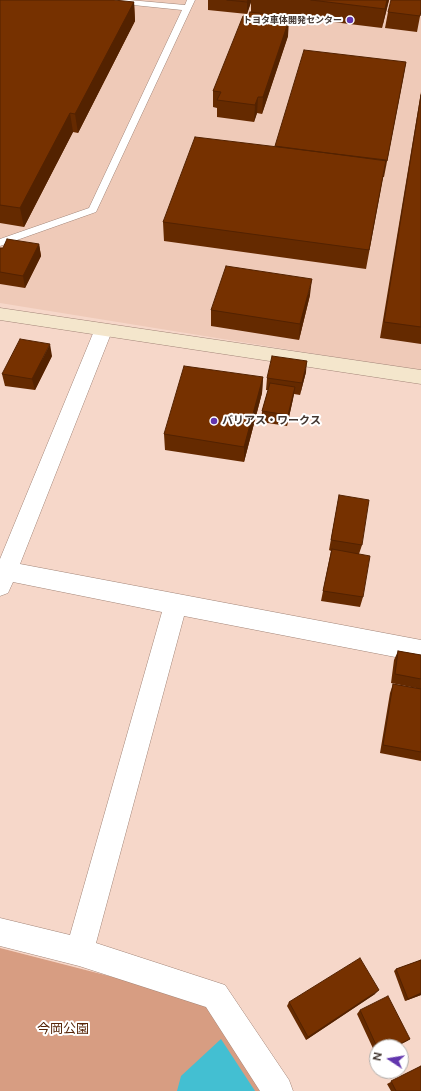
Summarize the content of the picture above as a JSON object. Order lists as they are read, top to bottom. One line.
{"parks":["今岡公園"],"places":["トヨタ車体開発センター","バリアス・ワークス"],"north":"left"}
